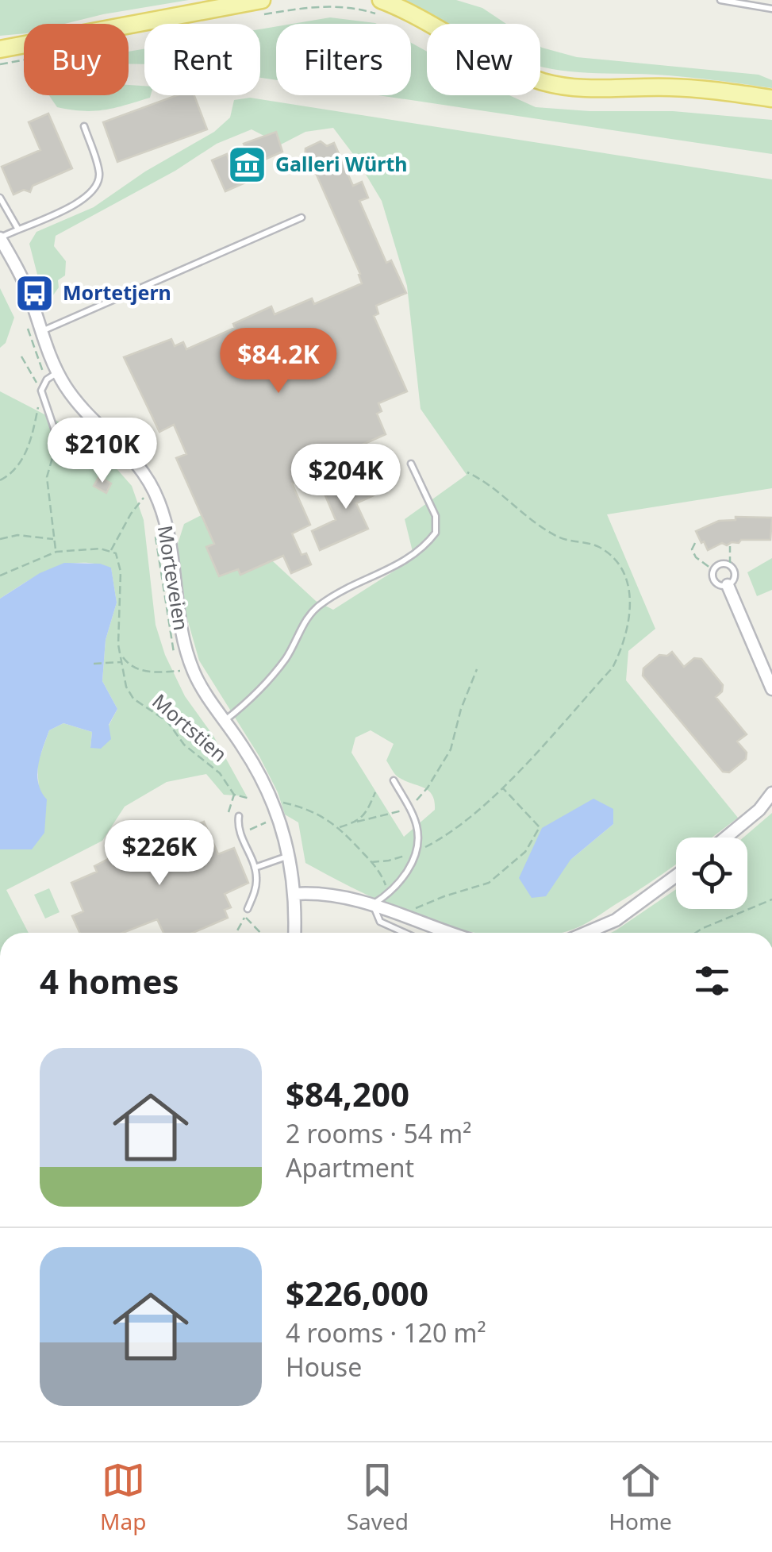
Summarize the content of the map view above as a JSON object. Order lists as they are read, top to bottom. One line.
{"streets":{"street":["Morteveien"],"path":["Mortstien"]},"places":{"museum":["Galleri Würth"],"bus stop":["Mortetjern"]},"page":{"chip":["Buy","Rent","Filters","New"],"price":["$84.2K","$210K","$204K","$226K"],"heading":"4 homes","list":[{"name":"$84,200","note":"2 rooms · 54 m² · Apartment"},{"name":"$226,000","note":"4 rooms · 120 m² · House"}],"tabs":["Map","Saved","Home"]}}
